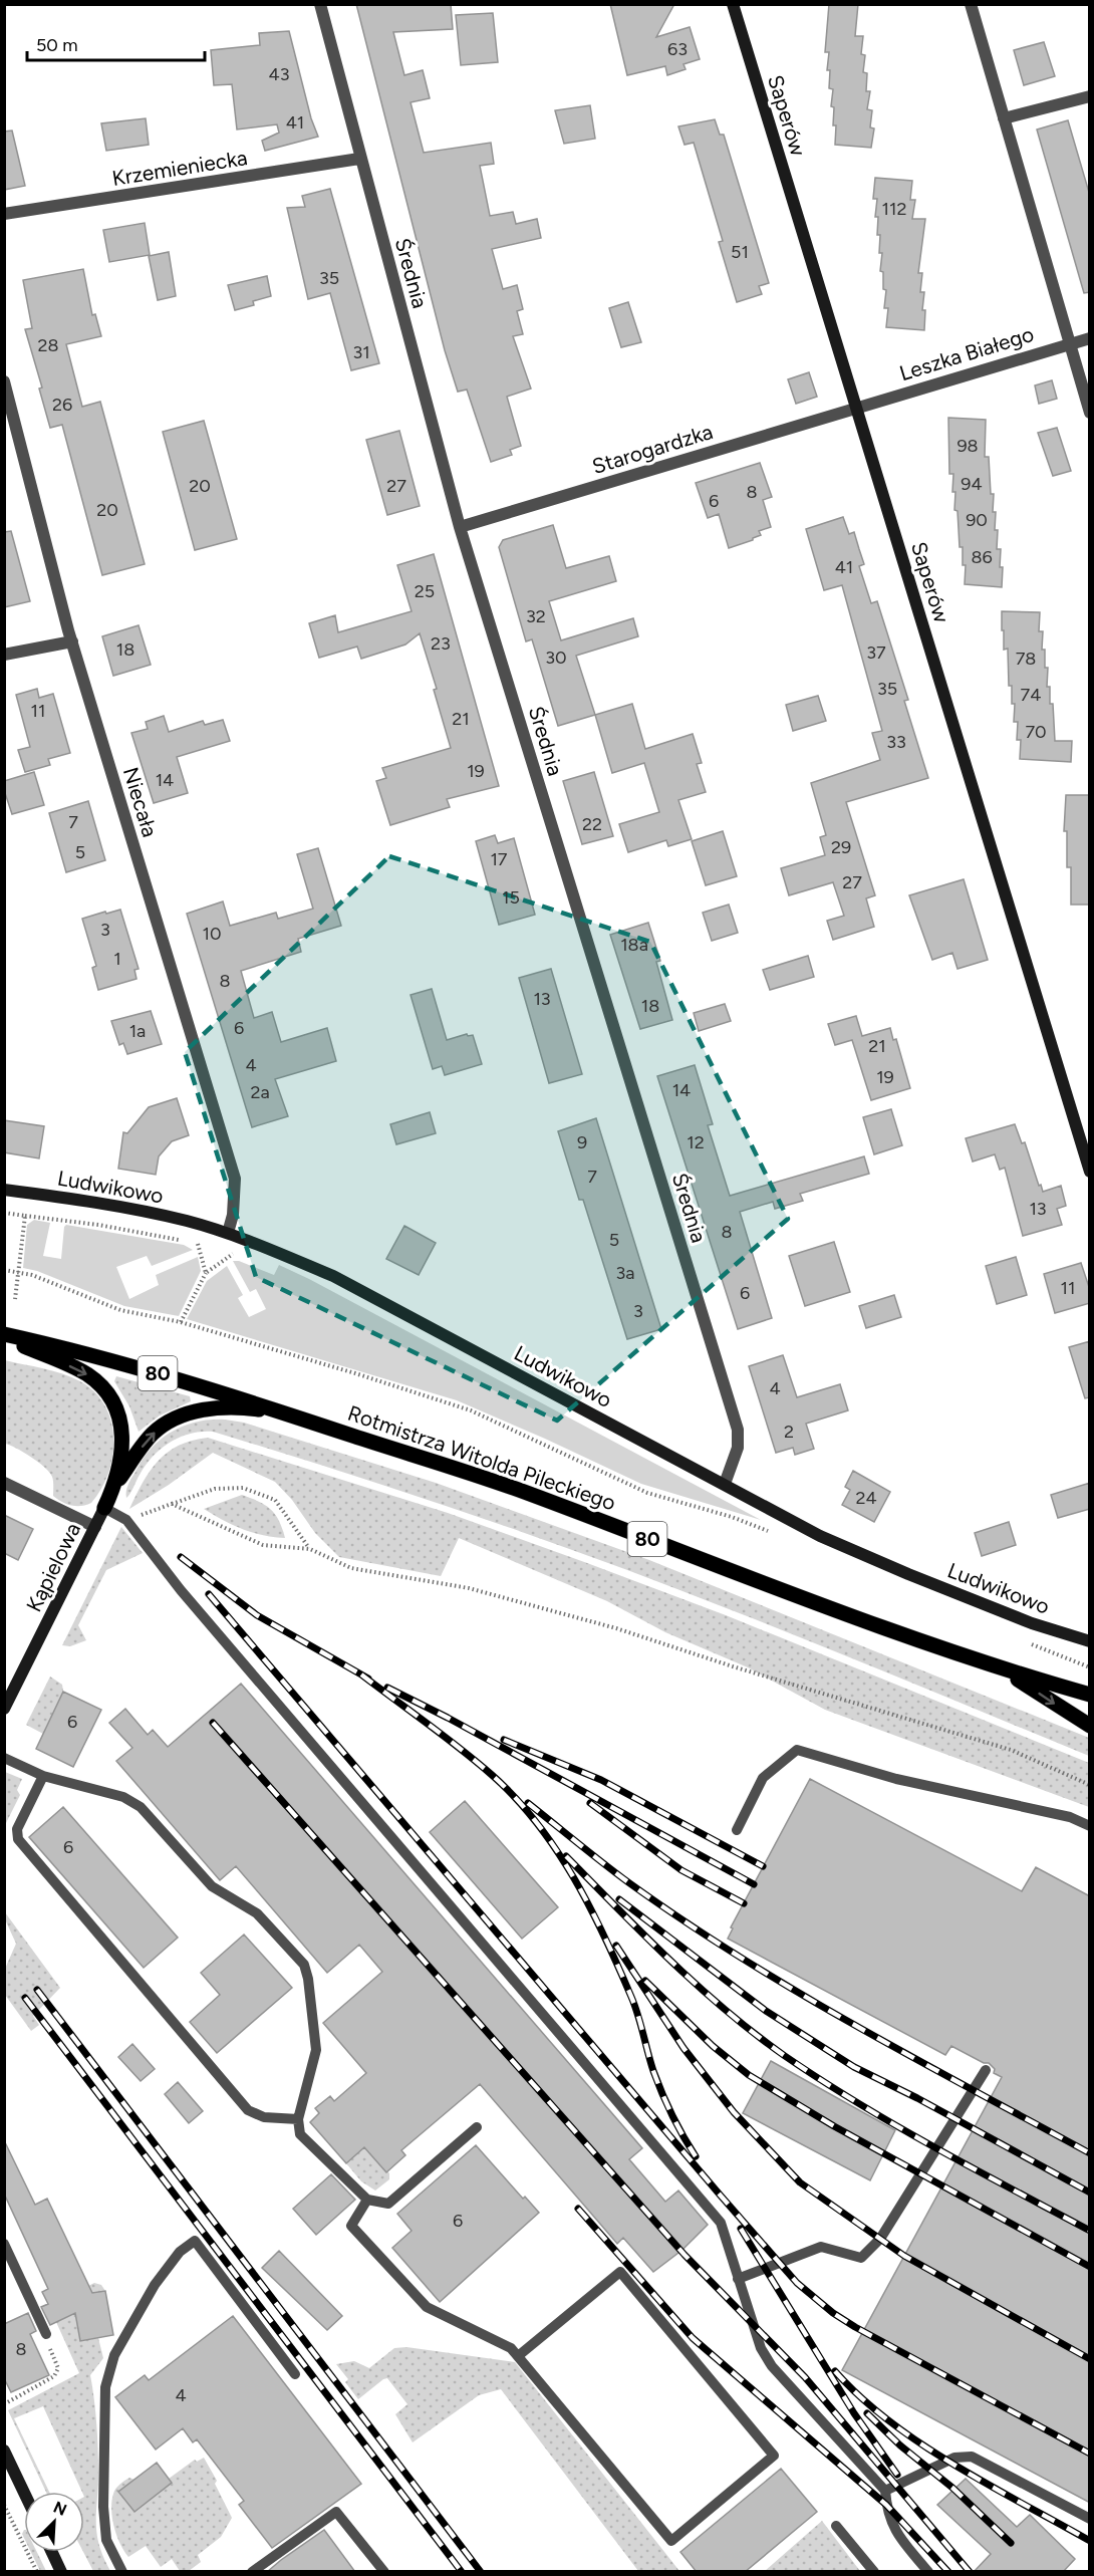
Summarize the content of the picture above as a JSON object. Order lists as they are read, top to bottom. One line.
{"streets":{"main road":["80","Rotmistrza Witolda Pileckiego"],"street":["Saperów","Krzemieniecka","Średnia","Leszka Białego","Starogardzka","Niecała","Ludwikowo","Kąpielowa"]},"crossings":[["Saperów","Leszka Białego"],["Saperów","Starogardzka"],["Krzemieniecka","Średnia"],["Średnia","Starogardzka"],["Średnia","Ludwikowo"],["Leszka Białego","Starogardzka"],["Niecała","Ludwikowo"]],"house_numbers":["63","43","41","112","51","35","28","31","26","98","94","20","27","8","6","20","90","86","41","25","32","23","18","37","30","78","35","74","11","21","70","33","19","14","7","22","29","5","17","27","15","3","10","18a","1","8","13","18","6","1a","21","4","19","14","2a","9","12","7","13","8","5","3a","11","6","3","4","2","24","6","6","6","8","4"],"scale_bar":"50 m","north":"top right"}
